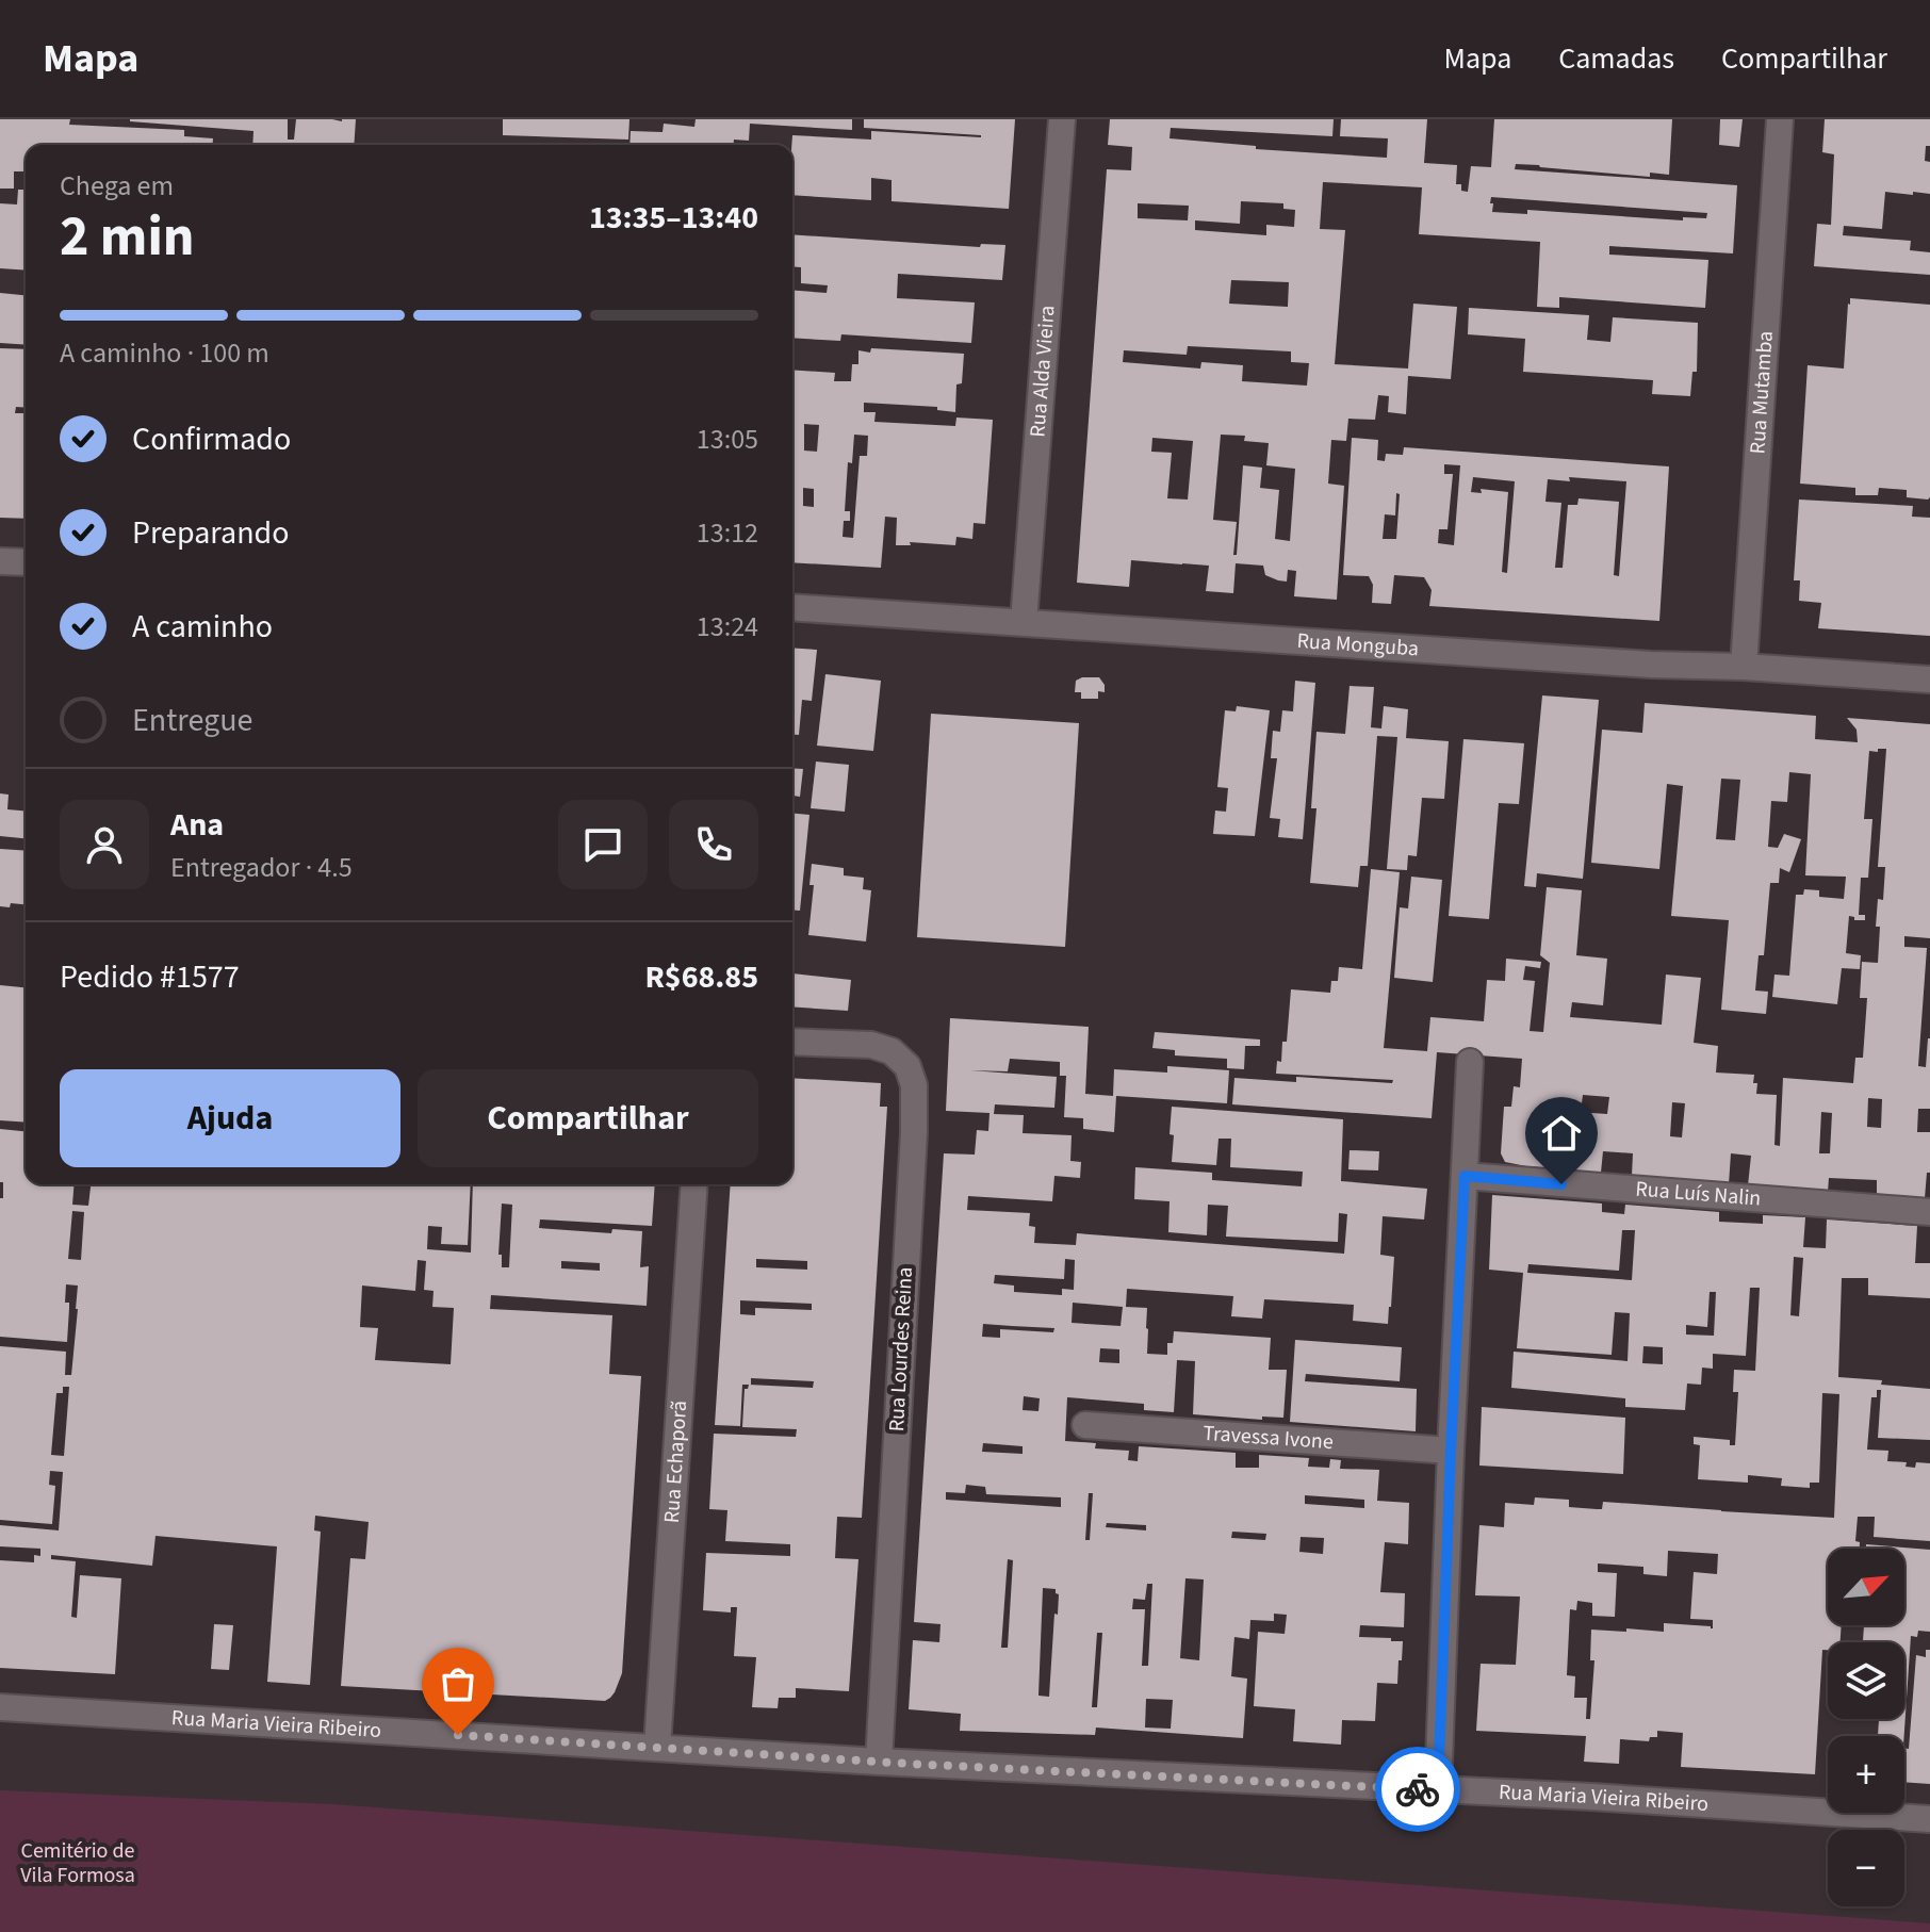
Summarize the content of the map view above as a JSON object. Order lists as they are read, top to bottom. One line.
{"streets":{"street":["Rua Alda Vieira","Rua Mutamba","Rua Monguba","Rua Luís Nalin","Rua Lourdes Reina","Travessa Ivone","Rua Echaporã","Rua Maria Vieira Ribeiro"]},"crossings":[["Rua Alda Vieira","Rua Monguba"],["Rua Mutamba","Rua Monguba"],["Rua Lourdes Reina","Rua Maria Vieira Ribeiro"],["Rua Echaporã","Rua Maria Vieira Ribeiro"]],"parks":["Cemitério de Vila Formosa"],"north":"top right","page":{"header":"Mapa","nav":["Mapa","Camadas","Compartilhar"],"heading":["2 min","Chega em","13:35–13:40"],"panel":["Ana","Entregador · 4.5","Pedido #1577","R$68.85"],"bar":"A caminho · 100 m","list":[["Confirmado","13:05"],["Preparando","13:12"],["A caminho","13:24"],"Entregue"],"buttons":["Ajuda","Compartilhar"],"map_buttons":["+","−"]}}
